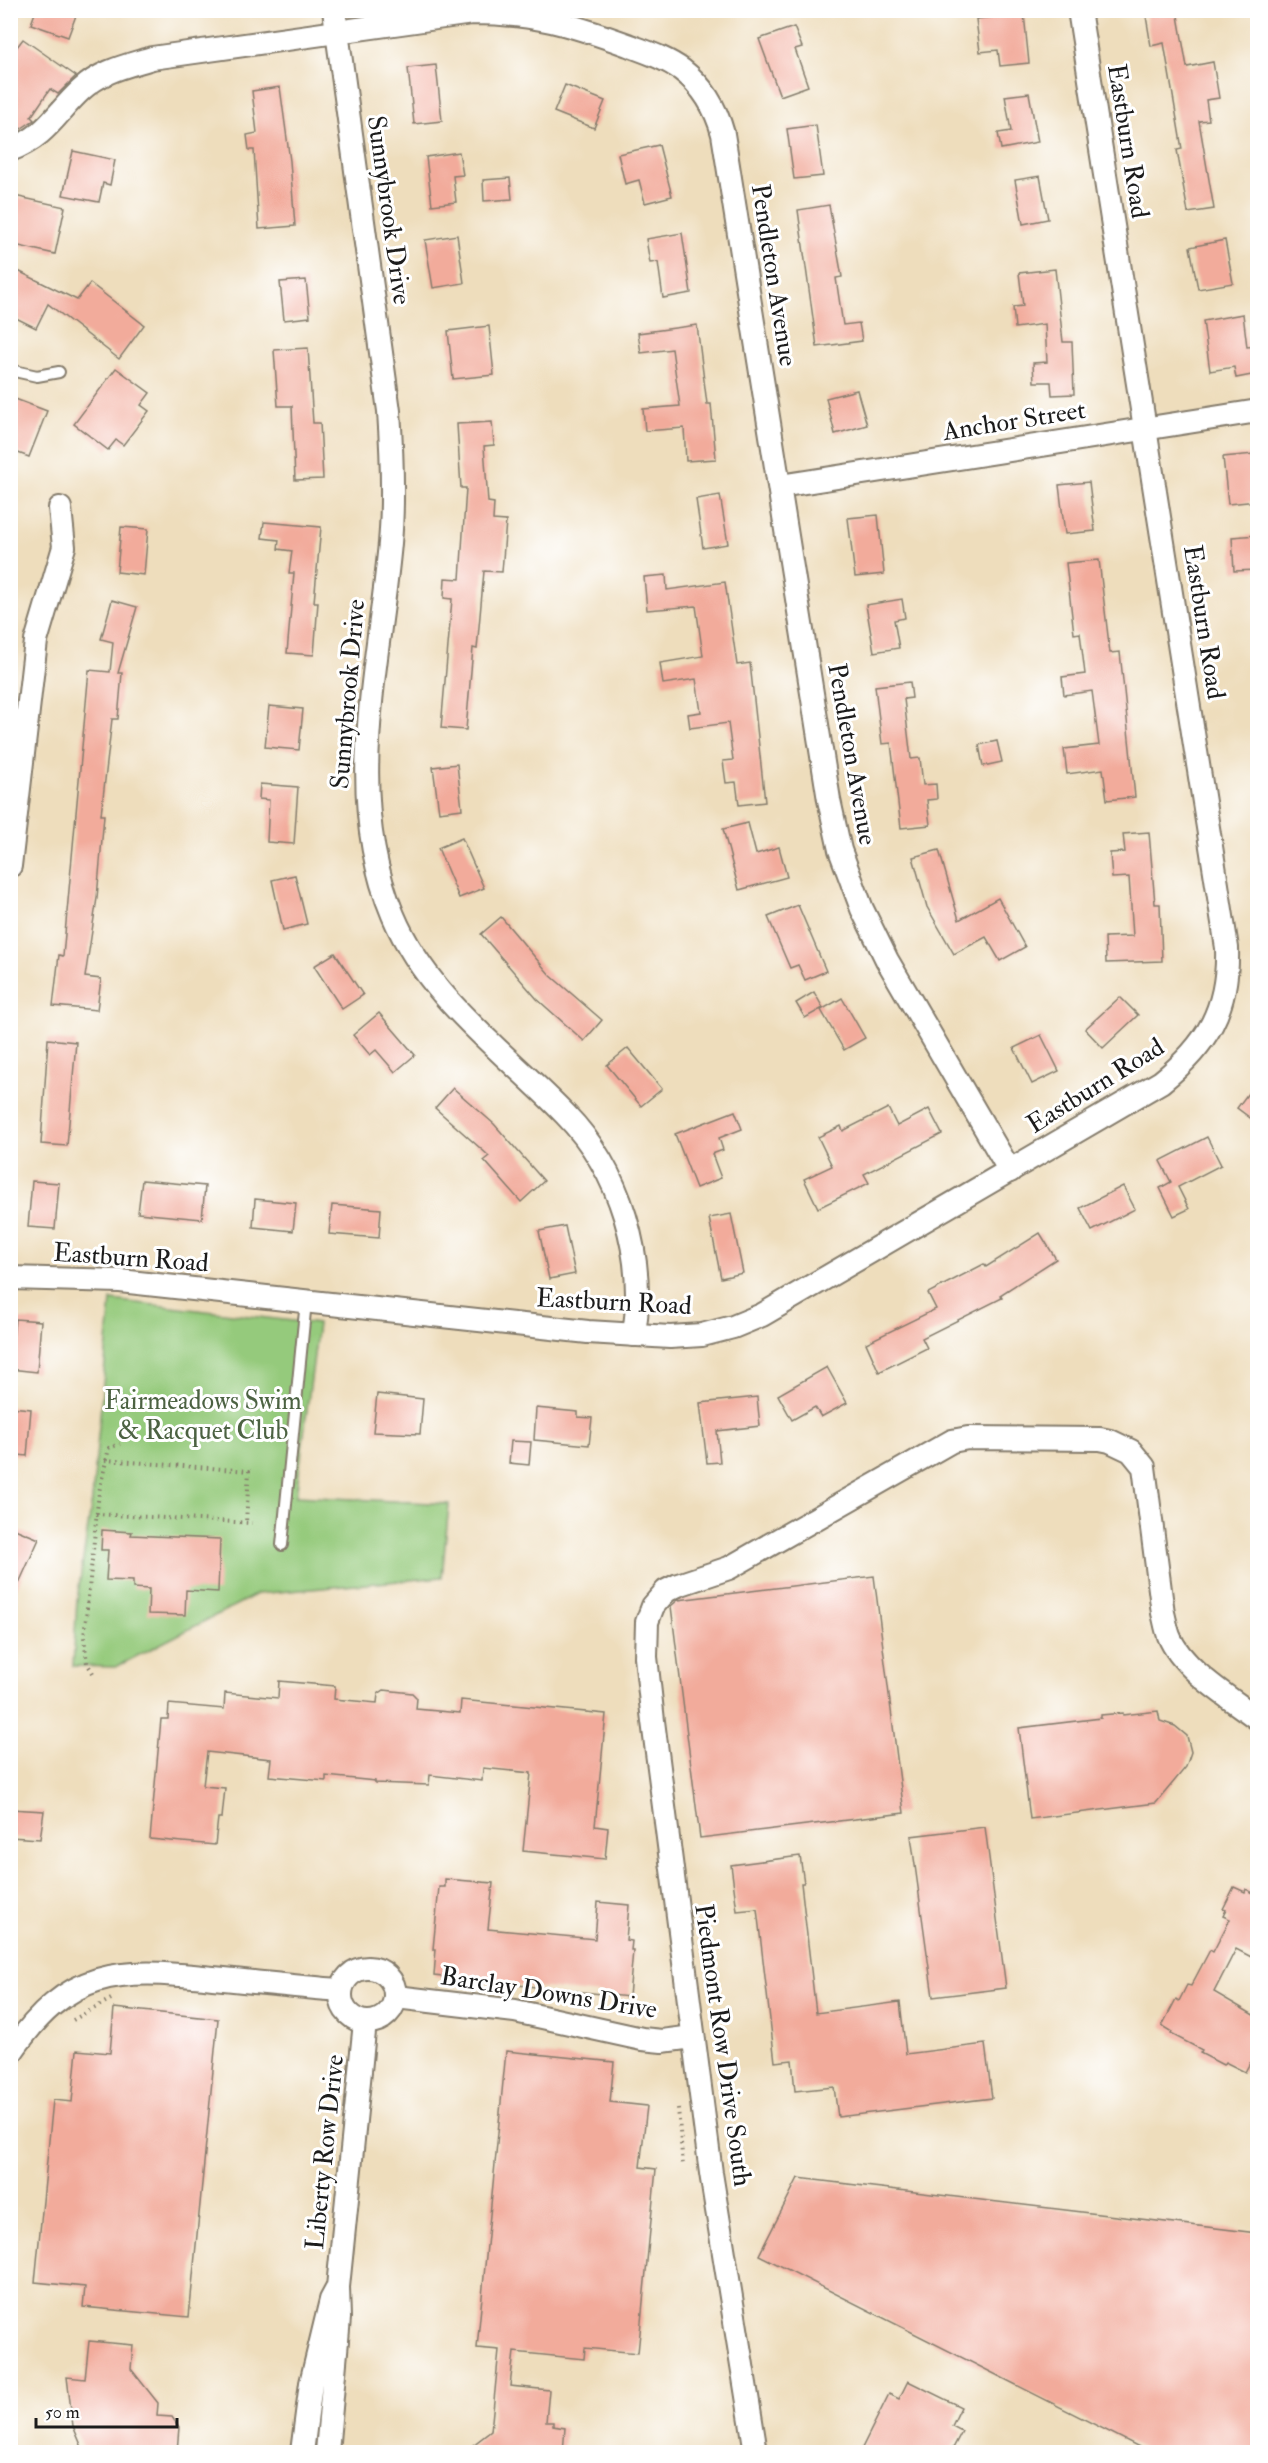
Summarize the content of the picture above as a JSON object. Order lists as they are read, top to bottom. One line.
{"streets":{"street":["Eastburn Road","Sunnybrook Drive","Pendleton Avenue","Anchor Street","Barclay Downs Drive","Piedmont Row Drive South","Liberty Row Drive"]},"crossings":[["Eastburn Road","Sunnybrook Drive"],["Eastburn Road","Pendleton Avenue"],["Eastburn Road","Anchor Street"],["Sunnybrook Drive","Pendleton Avenue"],["Pendleton Avenue","Anchor Street"],["Barclay Downs Drive","Piedmont Row Drive South"],["Barclay Downs Drive","Liberty Row Drive"]],"parks":["Fairmeadows Swim & Racquet Club"],"scale_bar":"50 m"}
